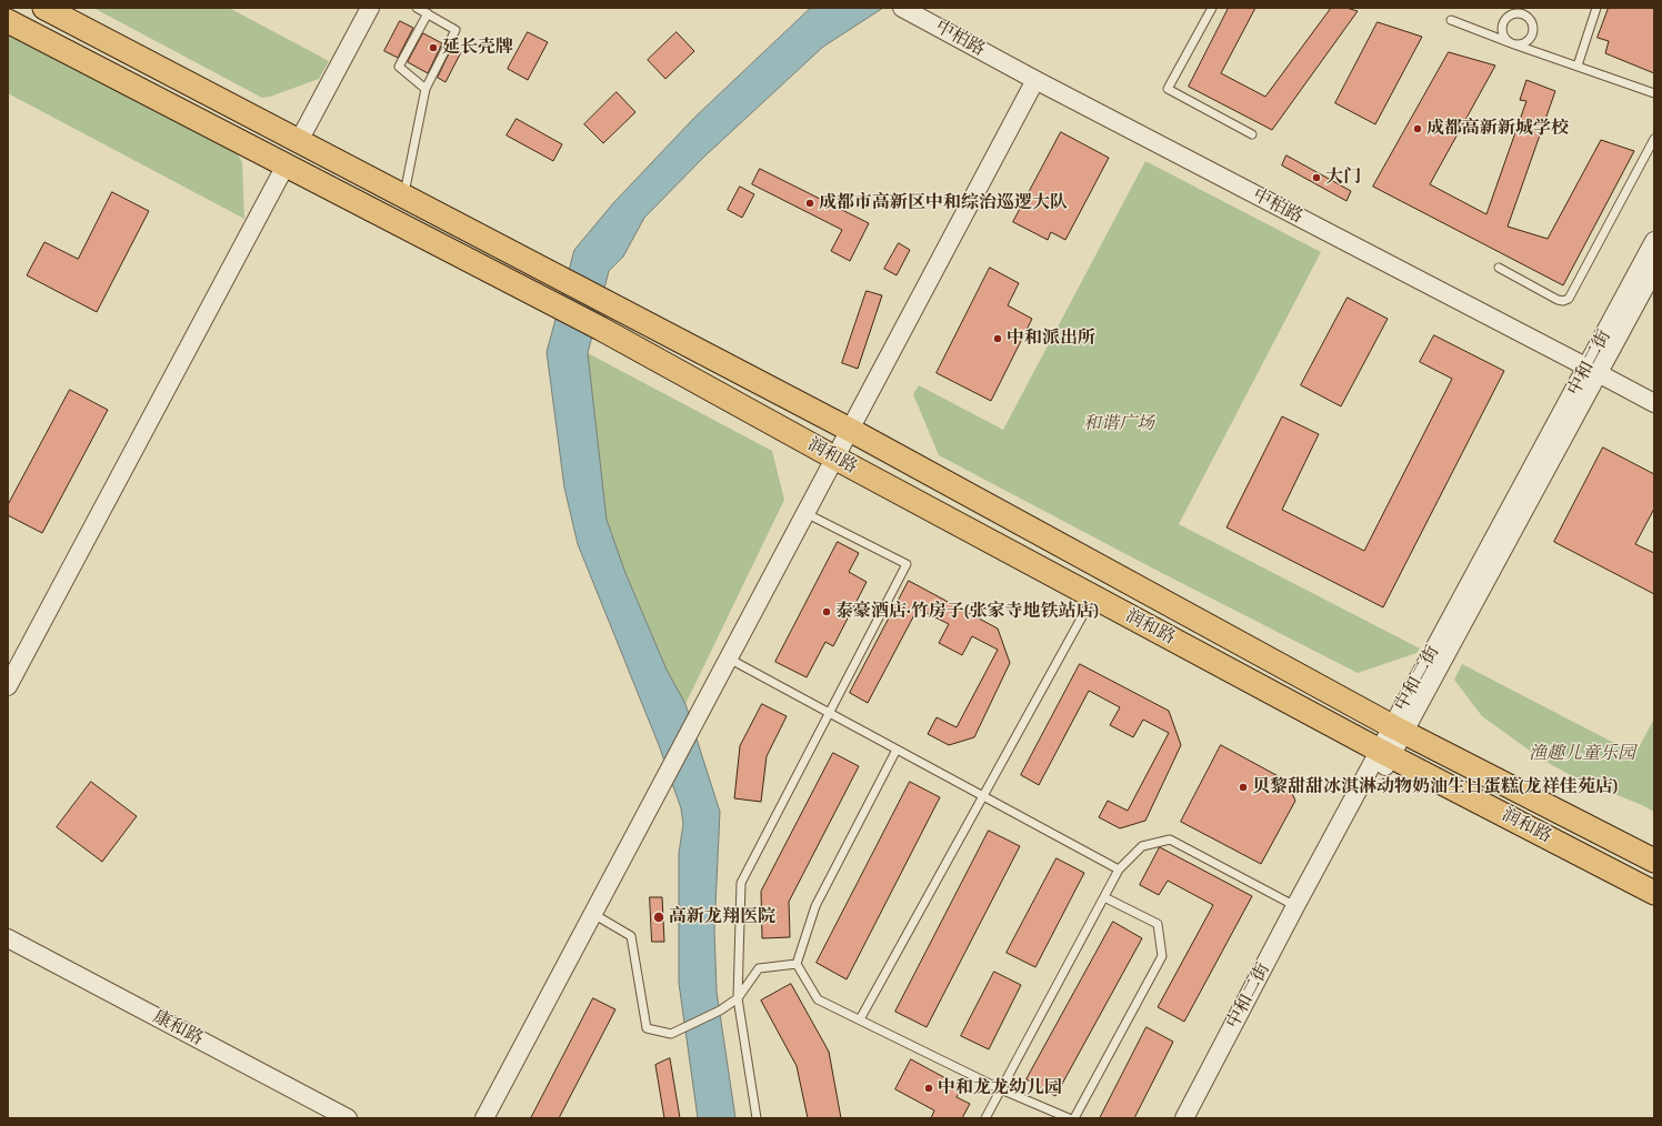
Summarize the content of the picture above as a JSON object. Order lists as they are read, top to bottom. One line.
{"streets":{"main road":["润和路"],"street":["中柏路","中和二街","康和路"]},"crossings":[["中柏路","中和二街"],["中和二街","润和路"]],"parks":["和谐广场","渔趣儿童乐园"],"places":["延长壳牌","成都高新新城学校","大门","成都市高新区中和综治巡逻大队","中和派出所","泰豪酒店·竹房子(张家寺地铁站店)","贝黎甜甜冰淇淋动物奶油生日蛋糕(龙祥佳苑店)","高新龙翔医院","中和龙龙幼儿园"]}
